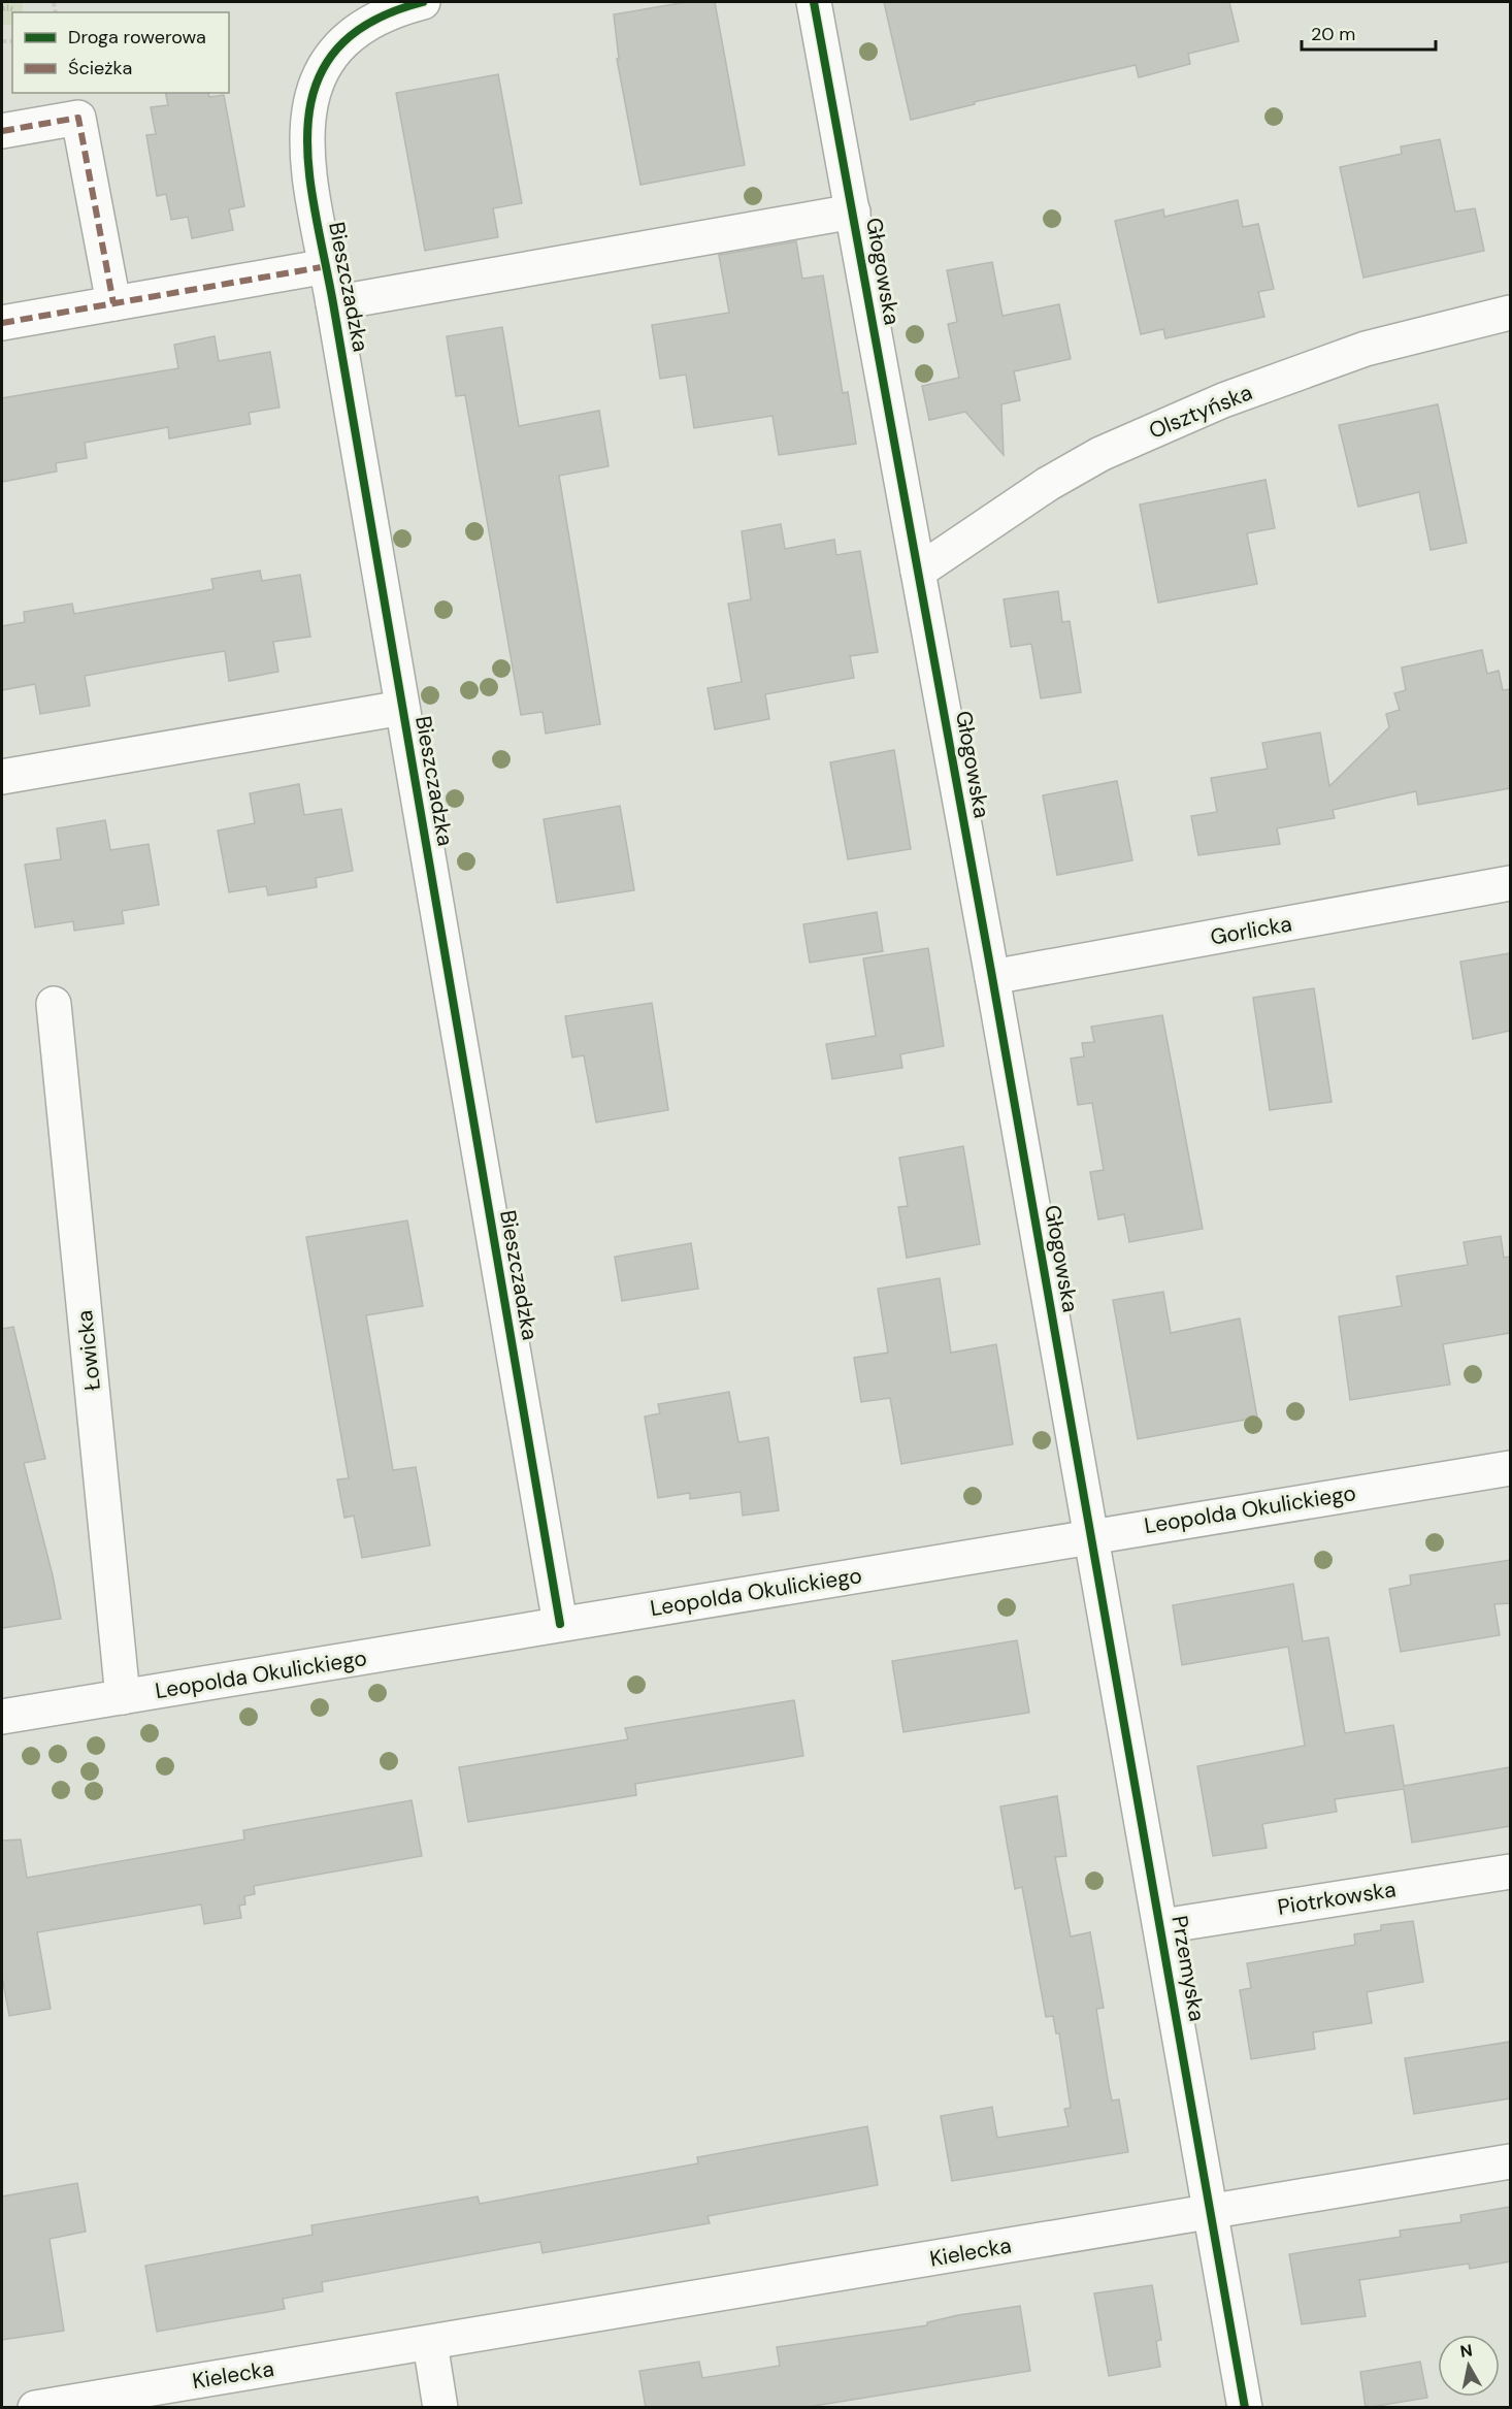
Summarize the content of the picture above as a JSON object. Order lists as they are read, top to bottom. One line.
{"streets":{"street":["Głogowska","Bieszczadzka","Olsztyńska","Gorlicka","Łowicka","Leopolda Okulickiego","Piotrkowska","Przemyska","Kielecka"]},"crossings":[["Głogowska","Bieszczadzka"],["Głogowska","Olsztyńska"],["Głogowska","Gorlicka"],["Głogowska","Leopolda Okulickiego"],["Głogowska","Przemyska"],["Bieszczadzka","Leopolda Okulickiego"],["Łowicka","Leopolda Okulickiego"],["Leopolda Okulickiego","Przemyska"],["Piotrkowska","Przemyska"],["Przemyska","Kielecka"]],"legend":["Droga rowerowa","Ścieżka"],"scale_bar":"20 m","north":"top"}
